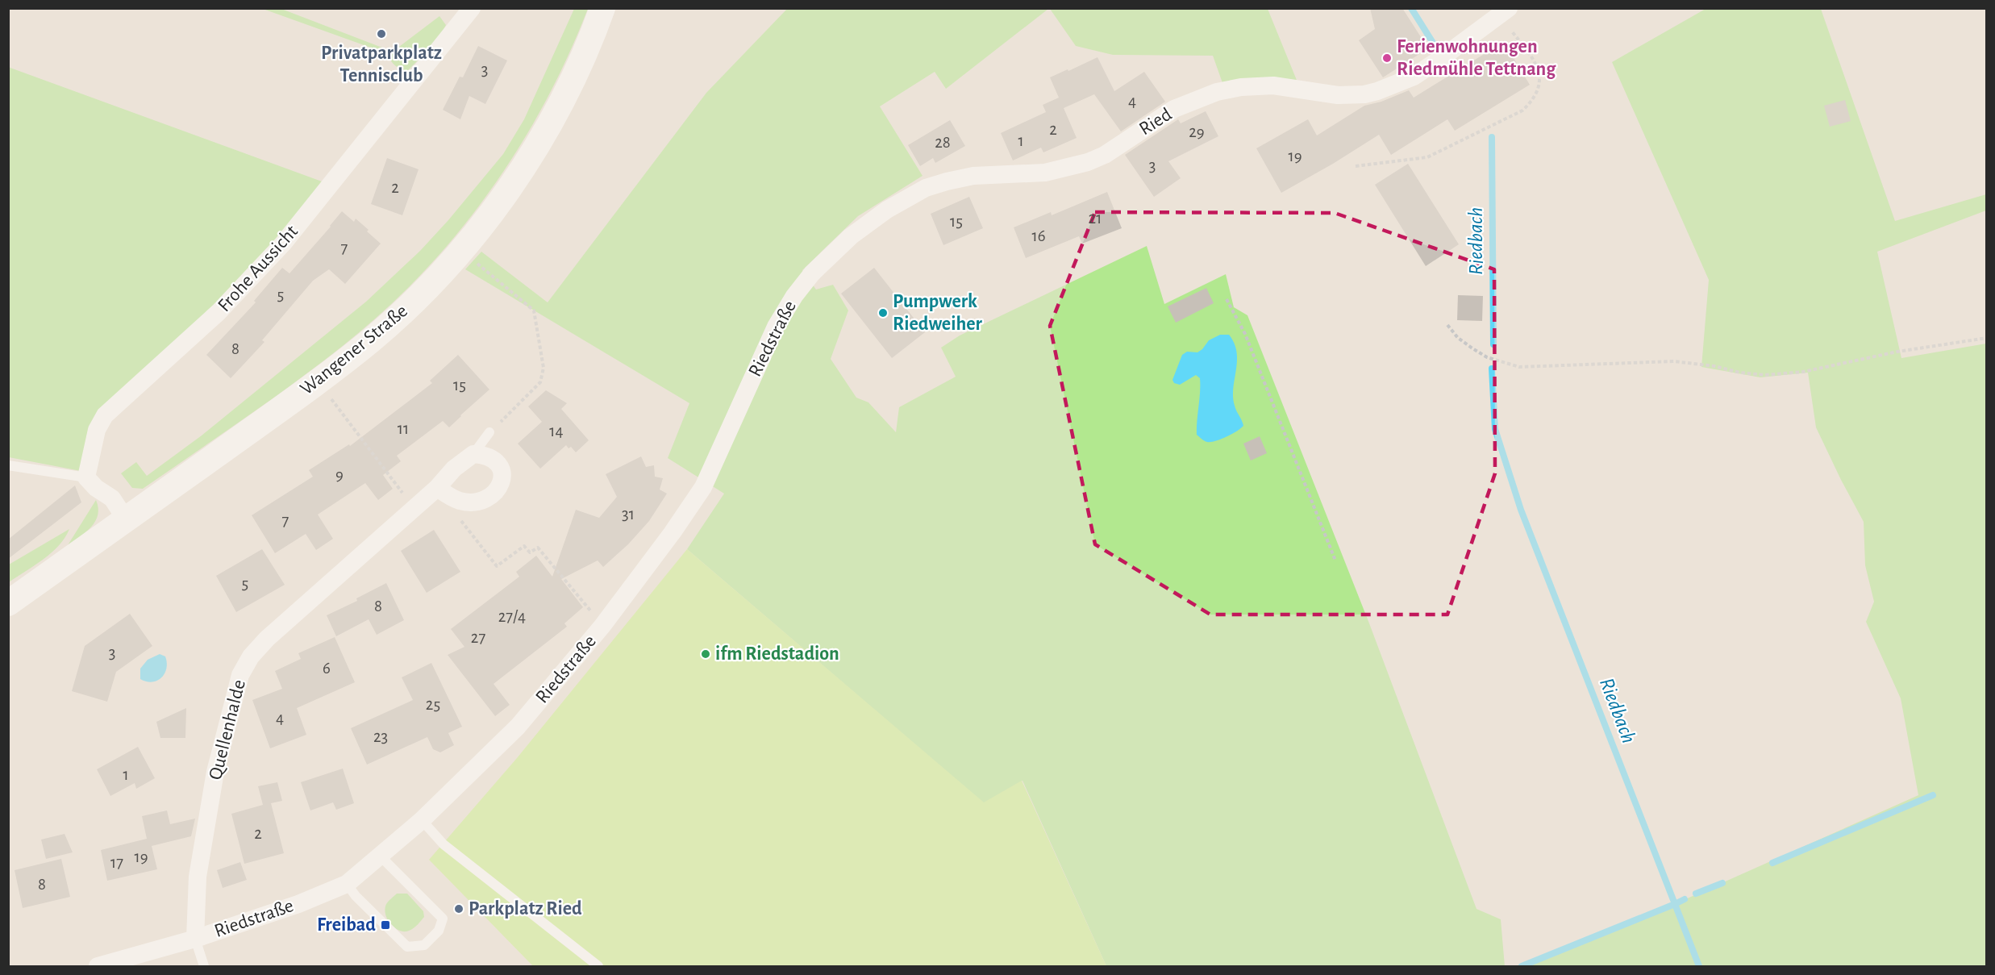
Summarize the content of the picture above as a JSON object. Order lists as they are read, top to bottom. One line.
{"streets":{"main road":["Wangener Straße"],"street":["Ried","Frohe Aussicht","Riedstraße","Quellenhalde"]},"crossings":[["Ried","Riedstraße"],["Riedstraße","Quellenhalde"]],"water":["Riedbach"],"places":{"other":["Privatparkplatz Tennisclub","Ferienwohnungen Riedmühle Tettnang","Pumpwerk Riedweiher","ifm Riedstadion","Parkplatz Ried"],"transit":["Freibad"]},"house_numbers":["3","4","2","29","1","28","19","3","2","21","15","16","7","5","8","15","11","14","9","31","7","5","8","27/4","27","3","6","25","4","23","1","2","19","17","8"]}
